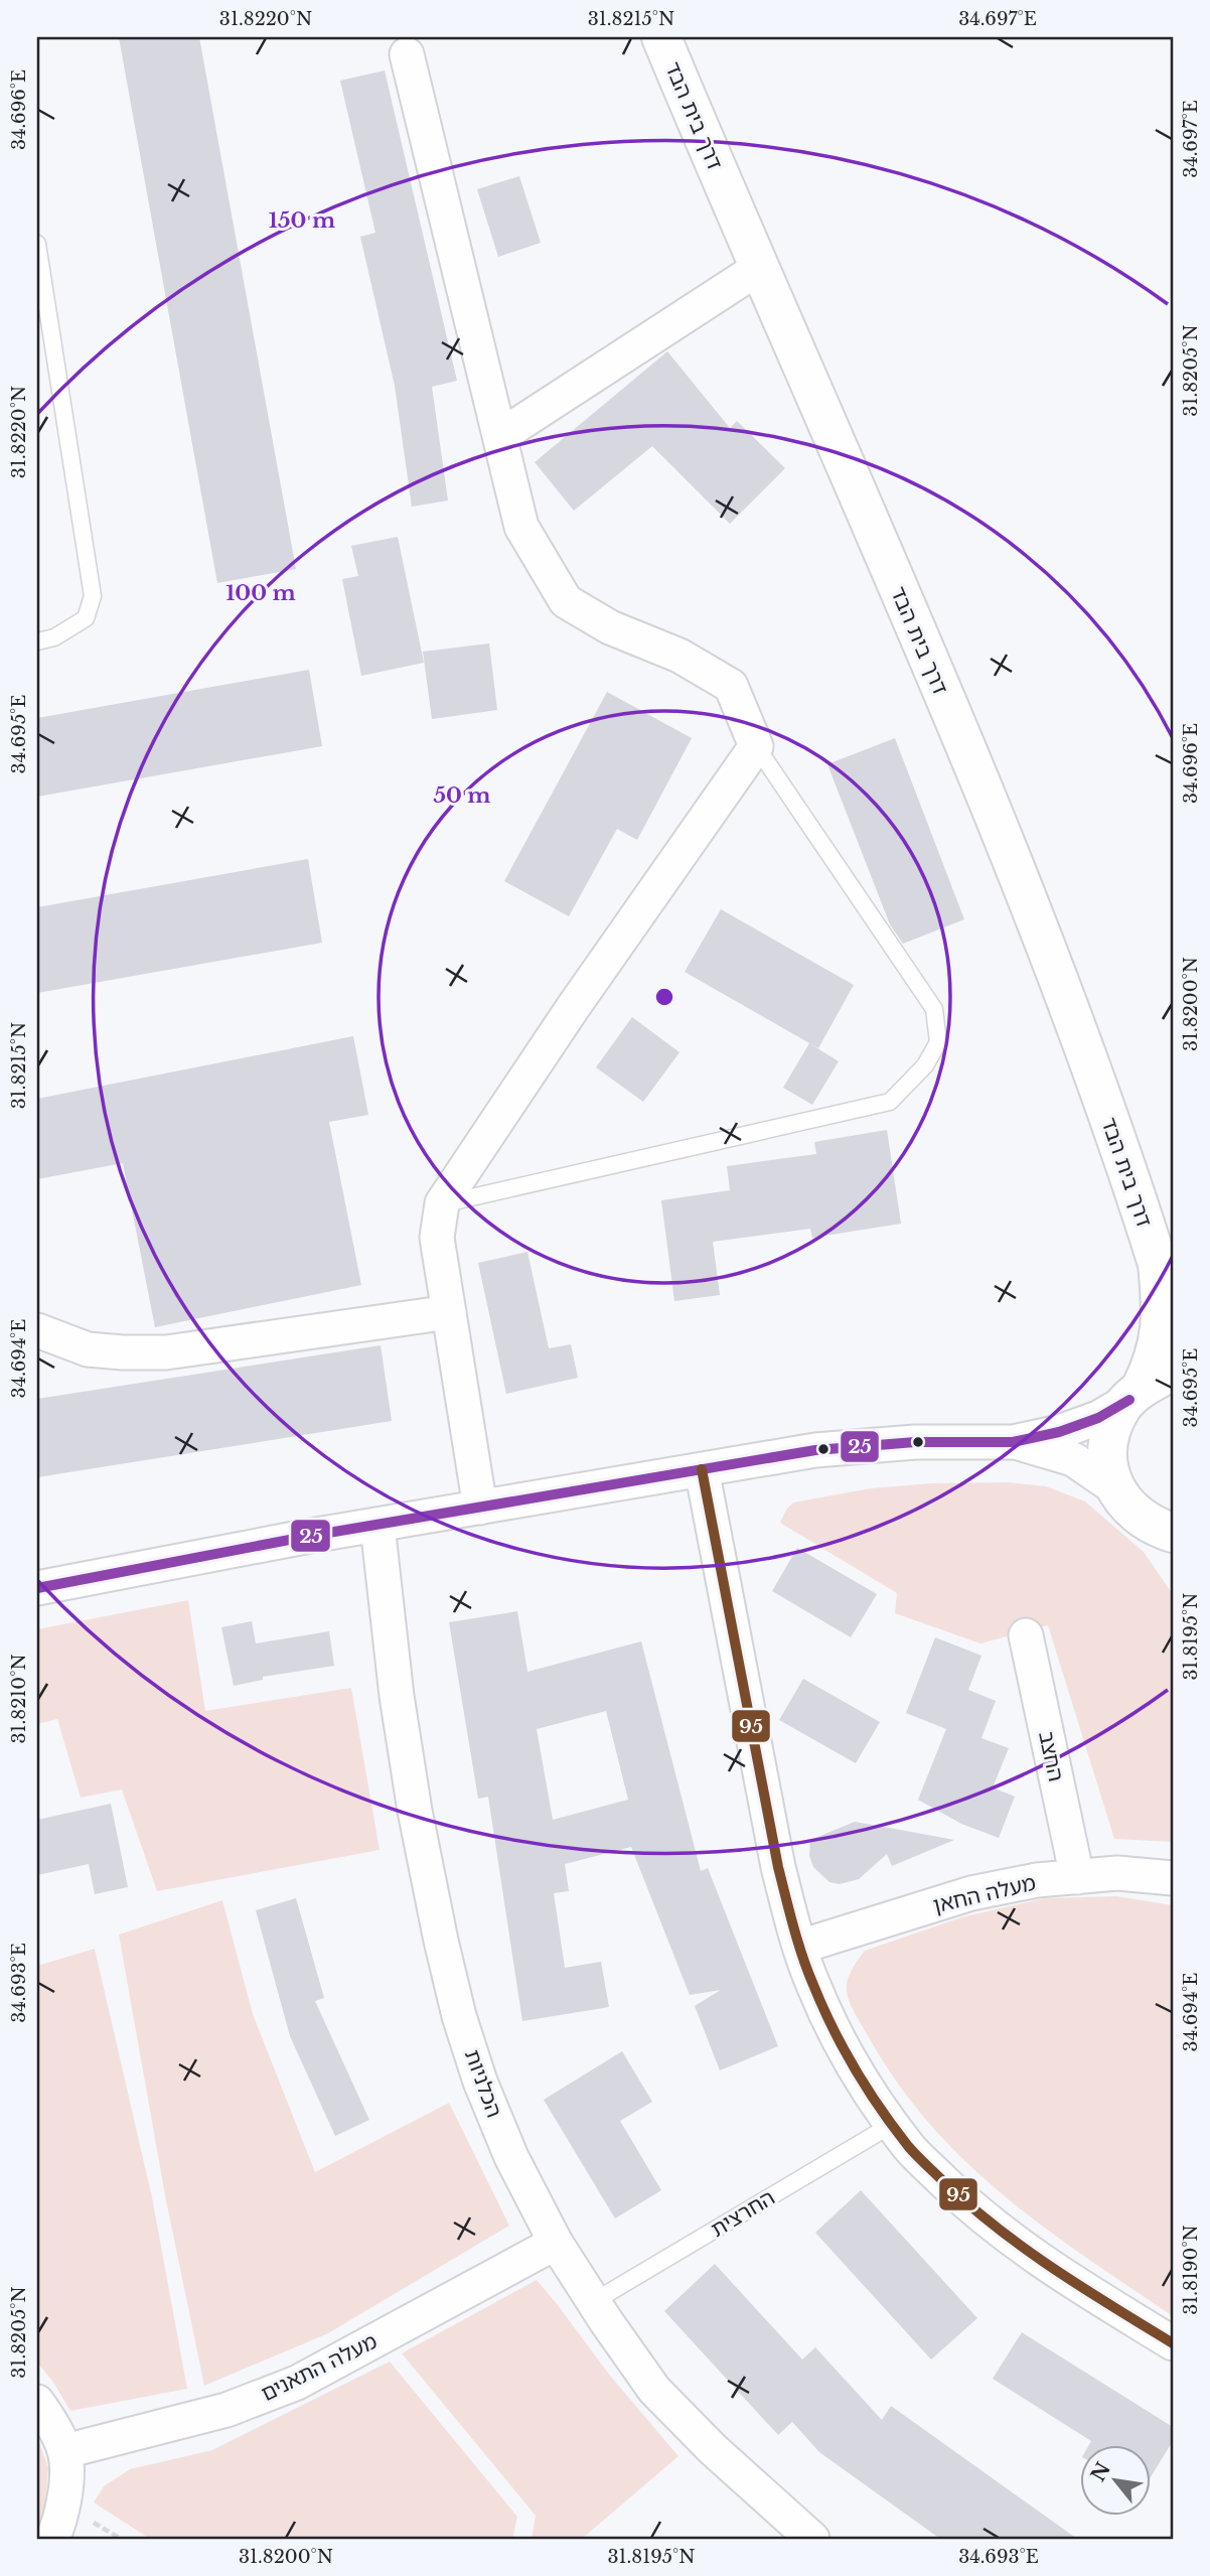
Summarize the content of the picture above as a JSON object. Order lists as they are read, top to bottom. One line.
{"streets":{"street":["דרך בית הבד","החצב","מעלה החאן","הכלניות","מעלה התאנים"],"lane":["החרצית"]},"crossings":[["החצב","מעלה החאן"],["הכלניות","החרצית"],["הכלניות","מעלה התאנים"]],"lines":["transit line 25","transit line 95"],"north":"top left","coordinates":["31.8220°N","31.8215°N","34.697°E","34.696°E","31.8205°N","34.695°E","31.8200°N","34.694°E","31.8195°N","31.8210°N","34.693°E","31.8190°N"],"rings":["150 m","100 m","50 m"]}
